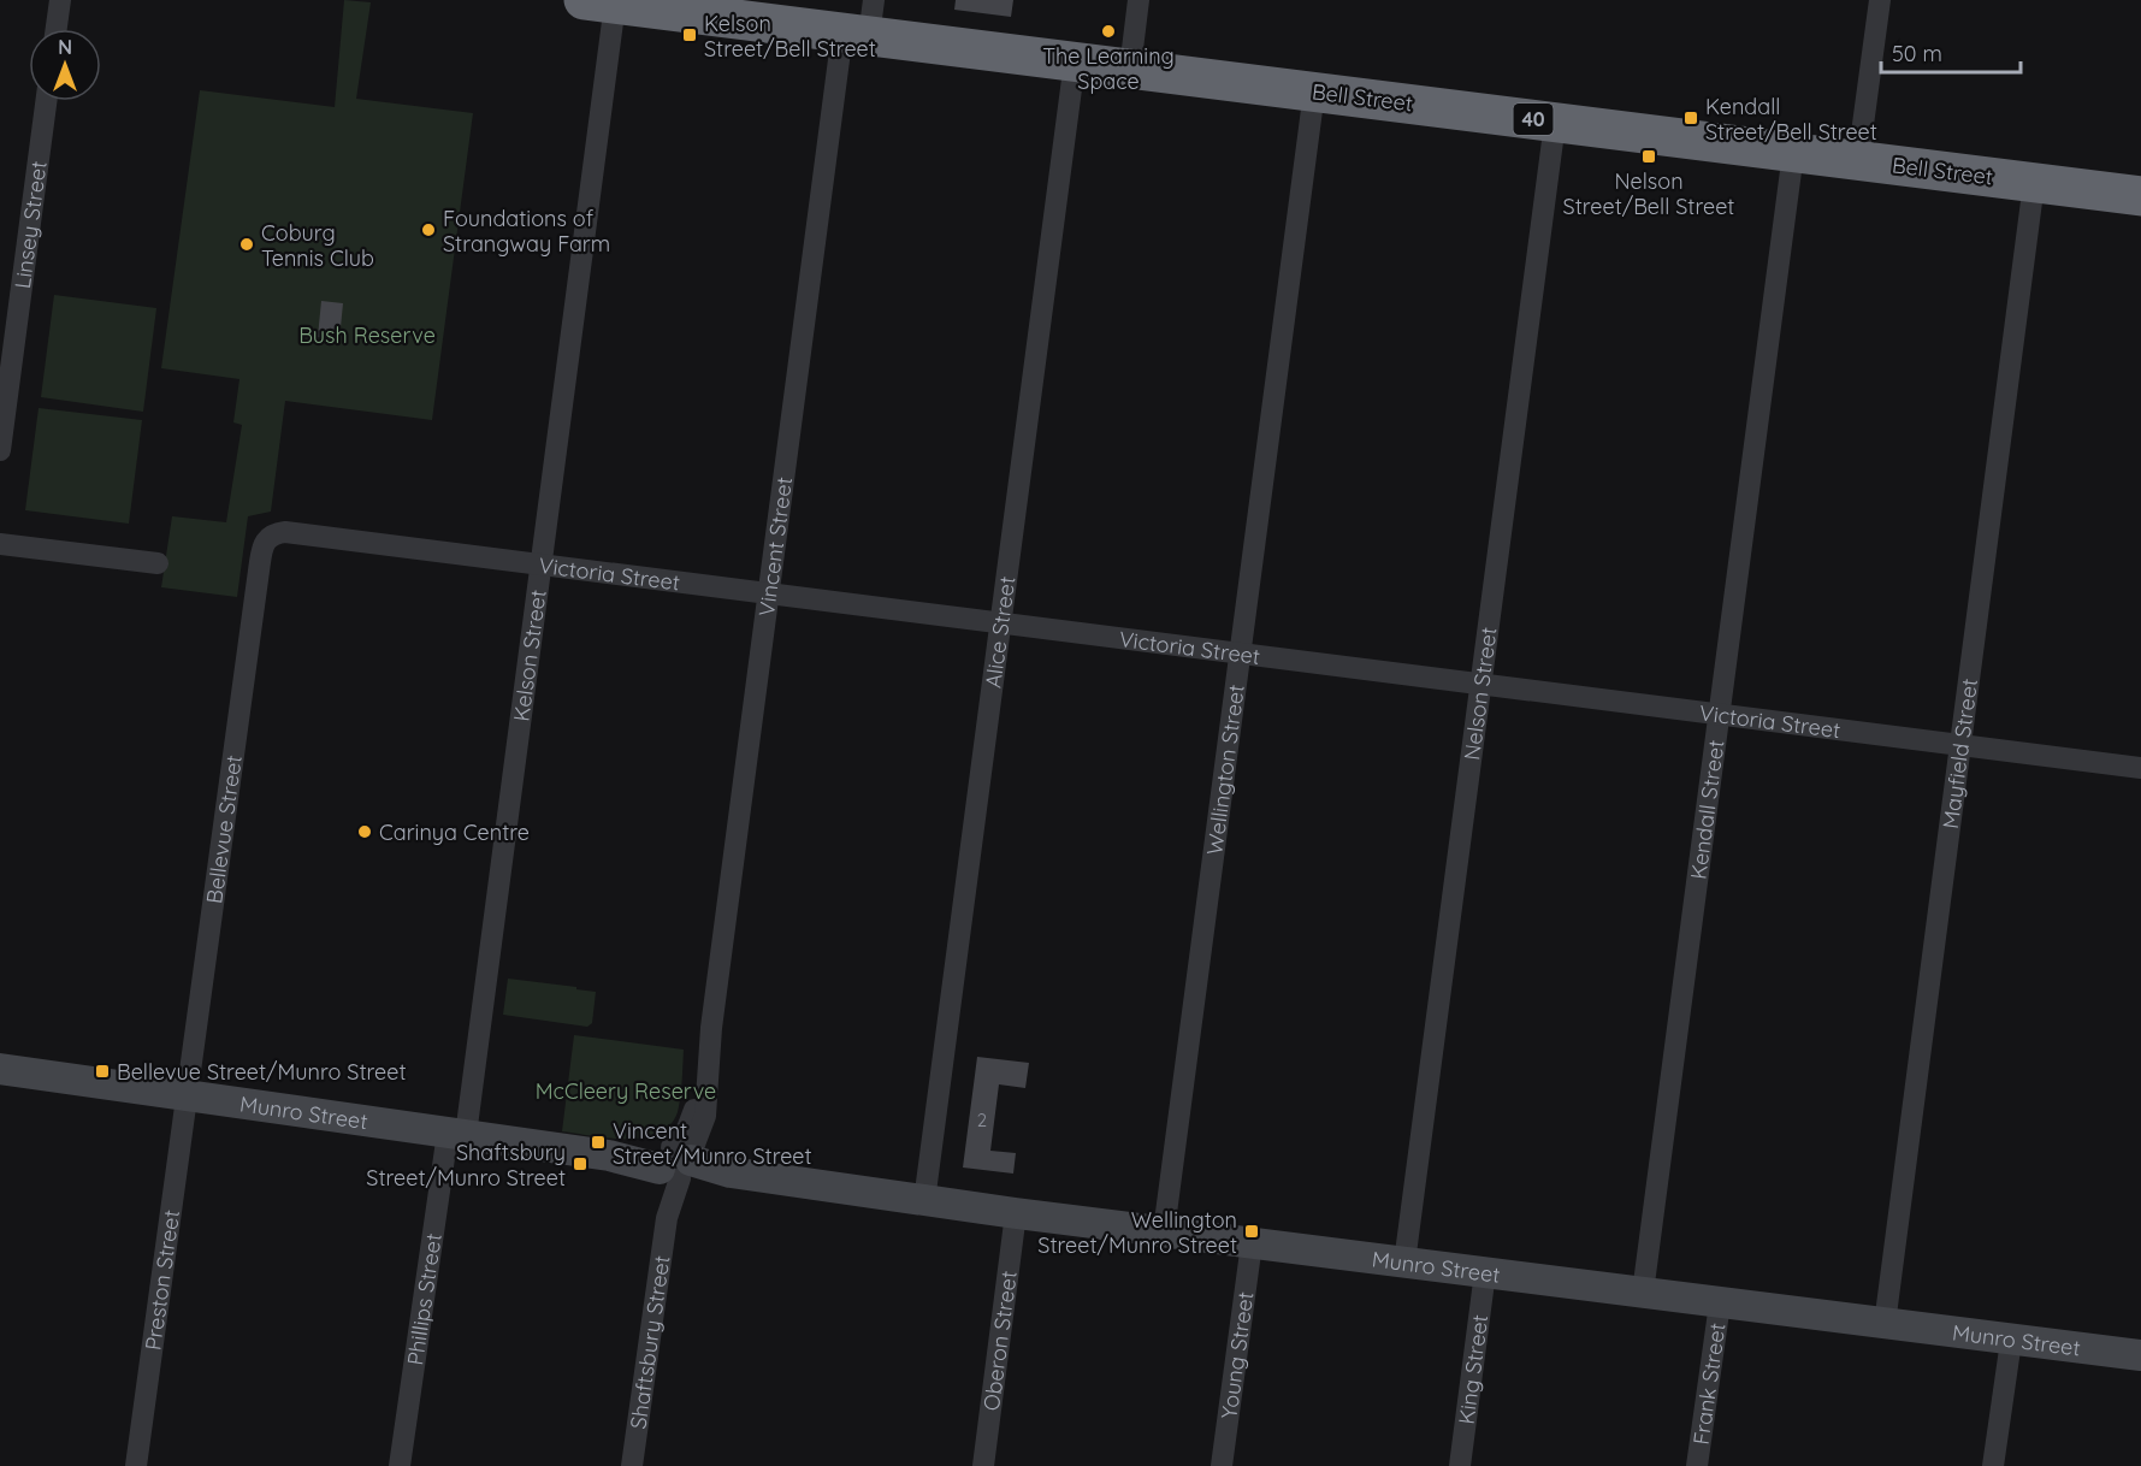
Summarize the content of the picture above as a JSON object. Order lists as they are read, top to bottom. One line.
{"streets":{"highway":["Bell Street","40"],"street":["Linsey Street","Vincent Street","Victoria Street","Alice Street","Kelson Street","Nelson Street","Mayfield Street","Wellington Street","Kendall Street","Bellevue Street","Munro Street","Preston Street","Phillips Street","Oberon Street","Shaftsbury Street","Young Street","King Street","Frank Street"]},"crossings":[["Bell Street","Vincent Street"],["Bell Street","Alice Street"],["Bell Street","Kelson Street"],["Bell Street","Nelson Street"],["Bell Street","Mayfield Street"],["Bell Street","Wellington Street"],["Bell Street","Kendall Street"],["Vincent Street","Victoria Street"],["Vincent Street","Munro Street"],["Vincent Street","Shaftsbury Street"],["Victoria Street","Alice Street"],["Victoria Street","Kelson Street"],["Victoria Street","Nelson Street"],["Victoria Street","Mayfield Street"],["Victoria Street","Wellington Street"],["Victoria Street","Kendall Street"],["Victoria Street","Bellevue Street"],["Alice Street","Munro Street"],["Kelson Street","Munro Street"],["Kelson Street","Phillips Street"],["Nelson Street","Munro Street"],["Mayfield Street","Munro Street"],["Wellington Street","Munro Street"],["Kendall Street","Munro Street"],["Bellevue Street","Munro Street"],["Bellevue Street","Preston Street"],["Munro Street","Preston Street"],["Munro Street","Phillips Street"],["Munro Street","Oberon Street"],["Munro Street","Shaftsbury Street"],["Munro Street","Young Street"],["Munro Street","King Street"],["Munro Street","Frank Street"]],"parks":["Bush Reserve","McCleery Reserve"],"places":{"other":["The Learning Space","Foundations of Strangway Farm","Coburg Tennis Club","Carinya Centre"],"transit":["Kelson Street/Bell Street","Kendall Street/Bell Street","Nelson Street/Bell Street","Bellevue Street/Munro Street","Vincent Street/Munro Street","Shaftsbury Street/Munro Street","Wellington Street/Munro Street"]},"house_numbers":["2"],"scale_bar":"50 m","north":"top"}
